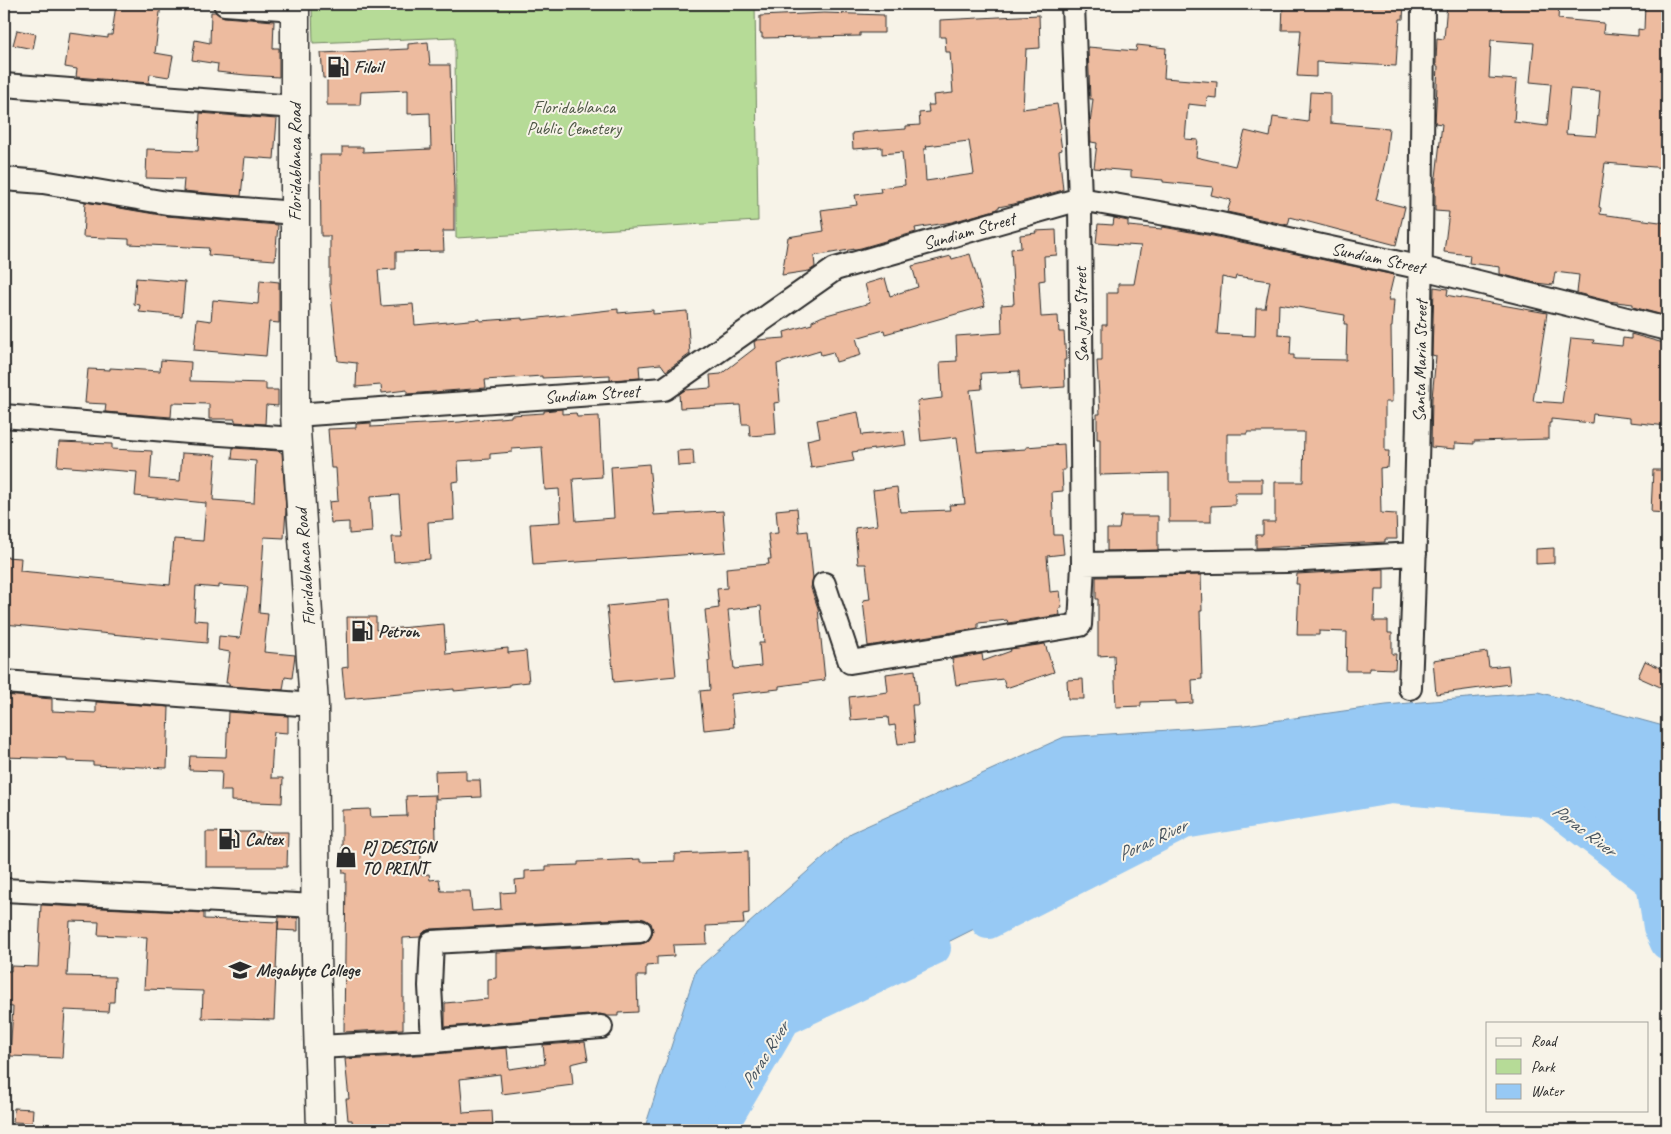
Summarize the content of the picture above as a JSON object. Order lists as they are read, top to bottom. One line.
{"streets":{"main road":["Floridablanca Road"],"street":["Sundiam Street","San Jose Street","Santa Maria Street"]},"crossings":[["Floridablanca Road","Sundiam Street"],["Sundiam Street","San Jose Street"],["Sundiam Street","Santa Maria Street"]],"water":["Porac River"],"parks":["Floridablanca Public Cemetery"],"places":{"fuel station":["Filoil","Petron","Caltex"],"shop":["PJ DESIGN TO PRINT"],"school or university":["Megabyte College"]},"legend":["Road","Park","Water"]}
